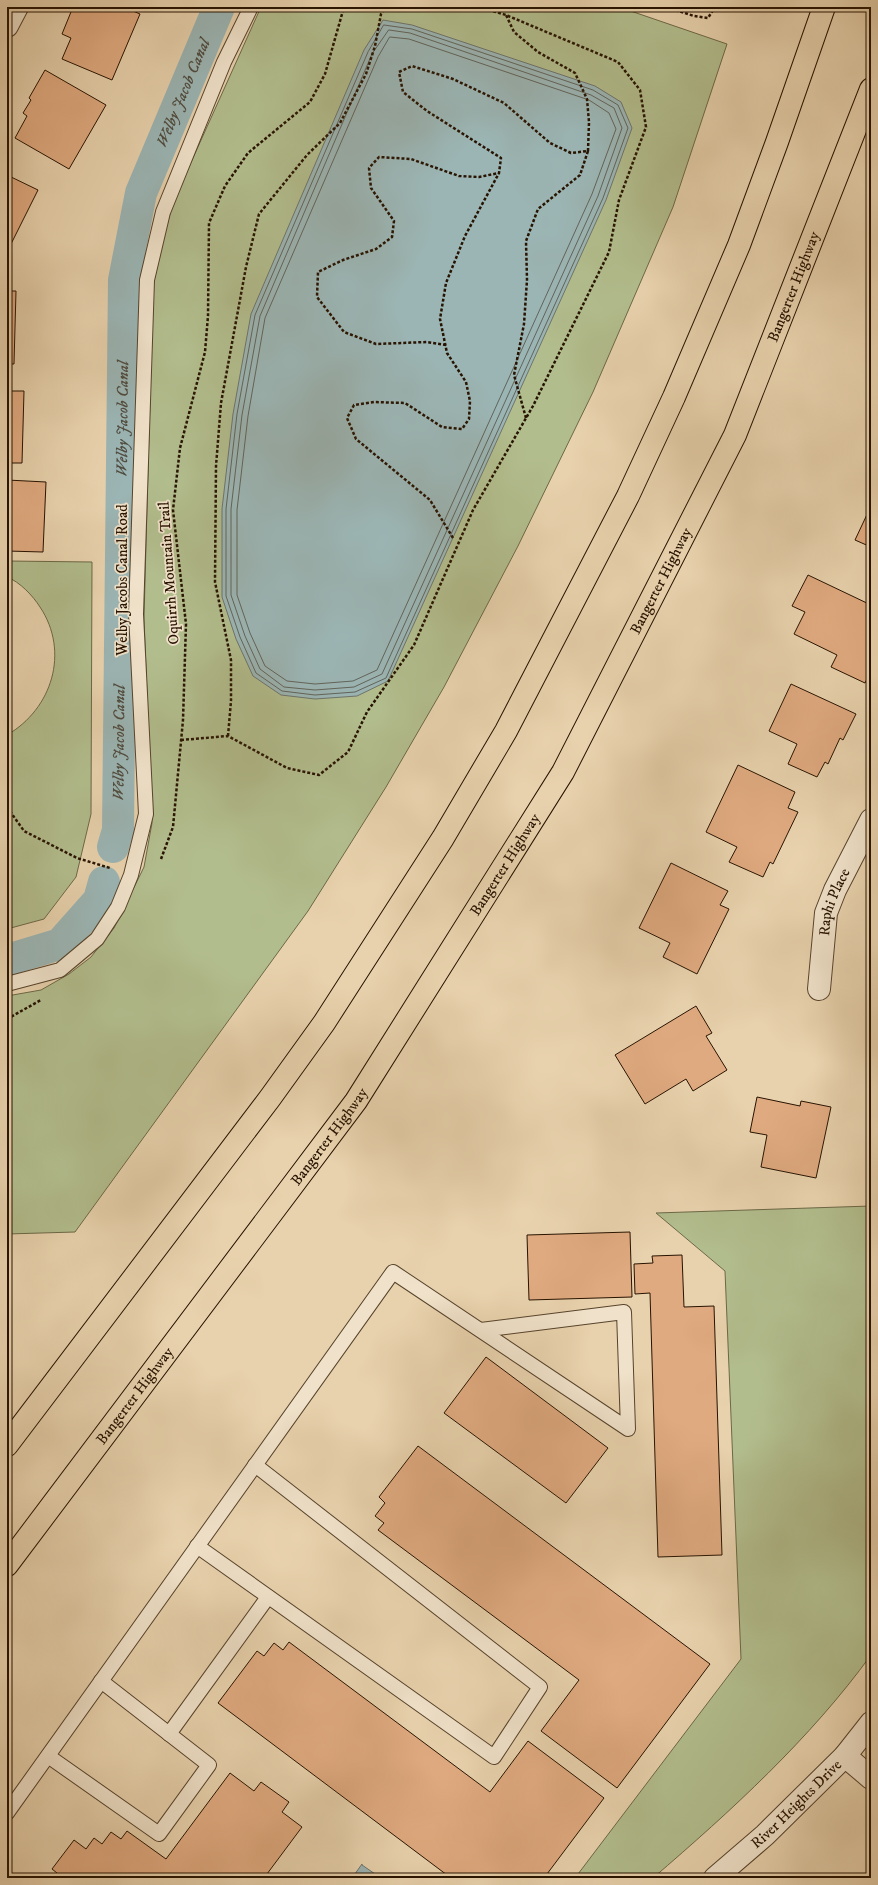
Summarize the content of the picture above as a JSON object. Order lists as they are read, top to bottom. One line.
{"streets":{"highway":["Bangerter Highway"],"street":["Raphi Place","River Heights Drive"],"lane":["Welby Jacobs Canal Road"],"path":["Oquirrh Mountain Trail"]},"water":["Welby Jacob Canal"]}
